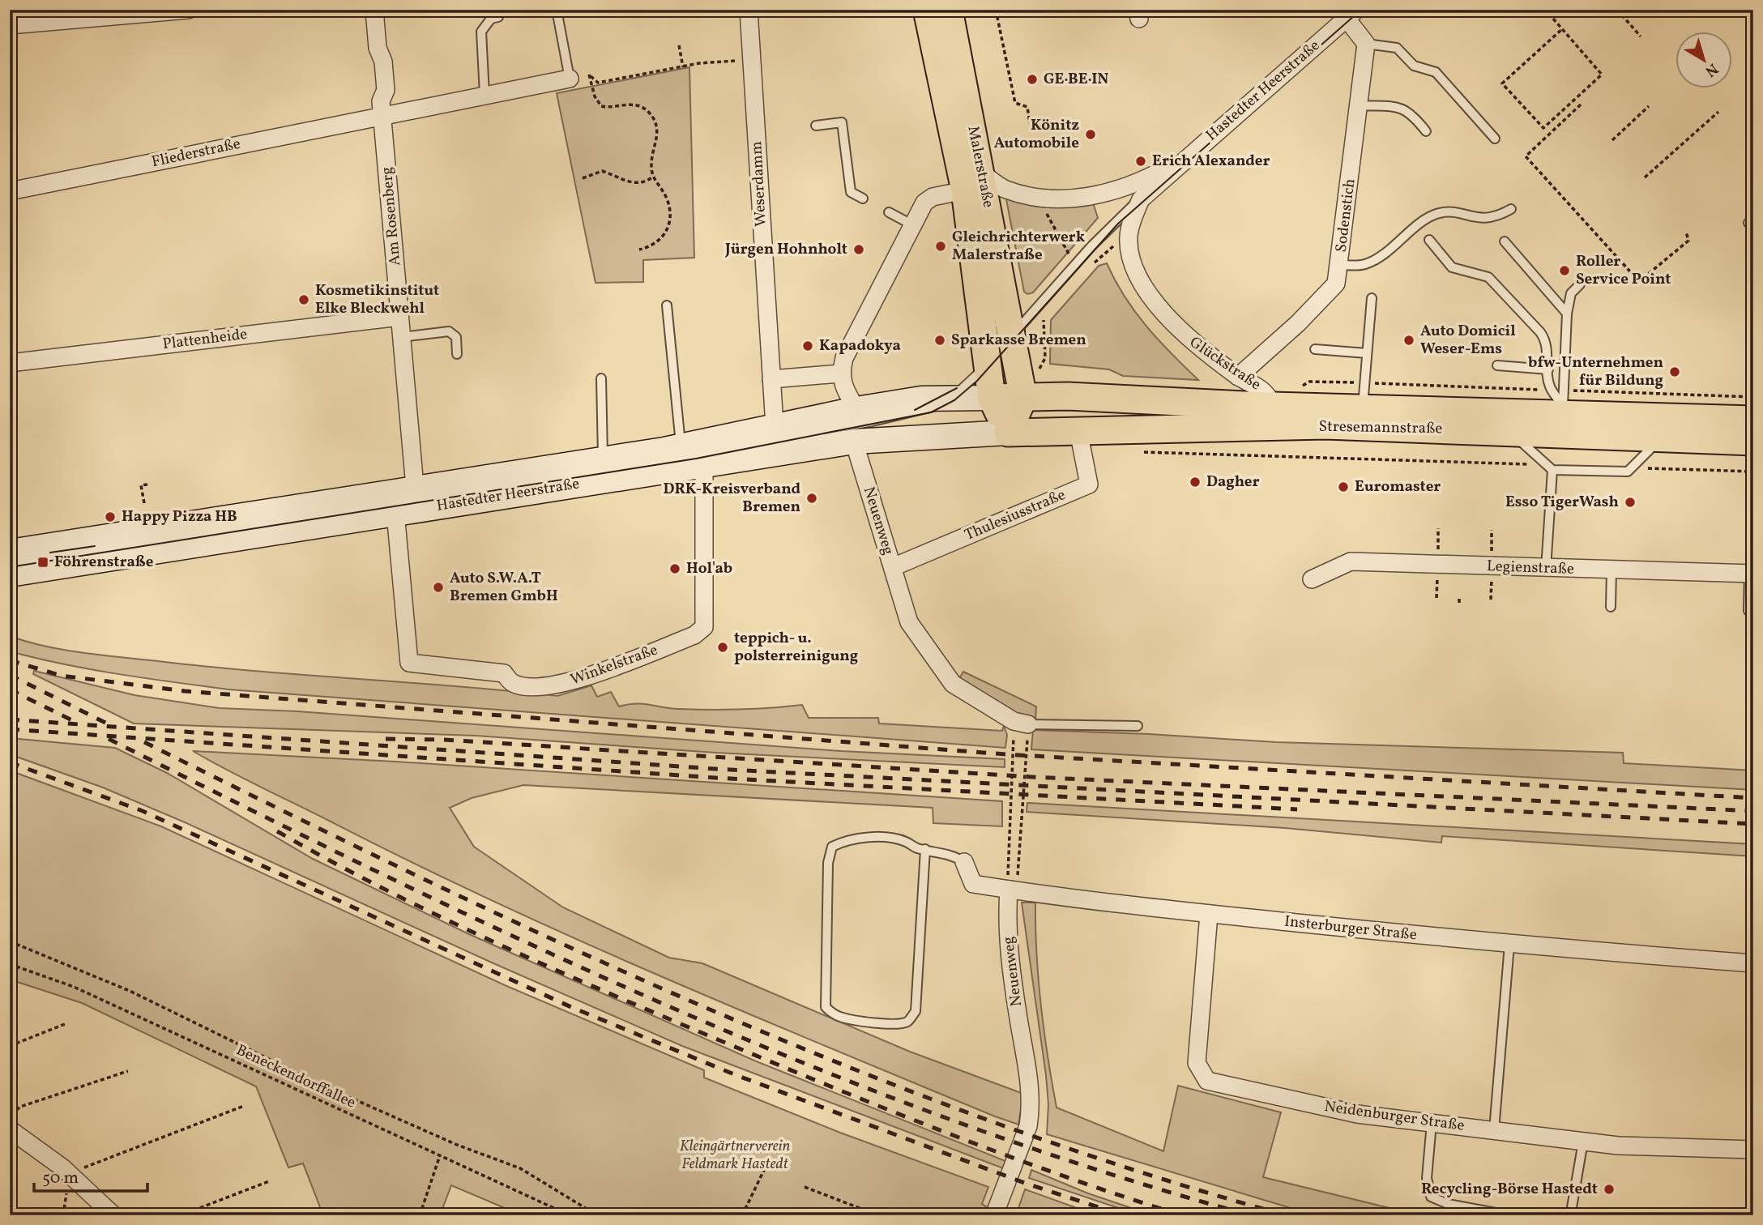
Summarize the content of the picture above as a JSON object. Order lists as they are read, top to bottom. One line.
{"streets":{"main road":["Hastedter Heerstraße","Malerstraße","Stresemannstraße"],"street":["Fliederstraße","Weserdamm","Sodenstich","Am Rosenberg","Plattenheide","Glückstraße","Thulesiusstraße","Neuenweg","Legienstraße","Winkelstraße","Insterburger Straße","Neidenburger Straße"],"path":["Beneckendorffallee"]},"crossings":[["Hastedter Heerstraße","Malerstraße"],["Hastedter Heerstraße","Weserdamm"],["Hastedter Heerstraße","Am Rosenberg"],["Hastedter Heerstraße","Glückstraße"],["Hastedter Heerstraße","Stresemannstraße"],["Hastedter Heerstraße","Neuenweg"],["Hastedter Heerstraße","Winkelstraße"],["Fliederstraße","Am Rosenberg"],["Malerstraße","Stresemannstraße"],["Sodenstich","Glückstraße"],["Am Rosenberg","Plattenheide"],["Am Rosenberg","Winkelstraße"],["Glückstraße","Stresemannstraße"],["Stresemannstraße","Thulesiusstraße"],["Thulesiusstraße","Neuenweg"],["Neuenweg","Insterburger Straße"],["Insterburger Straße","Neidenburger Straße"]],"parks":["Kleingärtnerverein Feldmark Hastedt"],"places":{"other":["GE·BE·IN","Könitz Automobile","Erich Alexander","Gleichrichterwerk Malerstraße","Jürgen Hohnholt","Roller Service Point","Kosmetikinstitut Elke Bleckwehl","Sparkasse Bremen","Auto Domicil Weser-Ems","Kapadokya","bfw-Unternehmen für Bildung","Dagher","Euromaster","DRK-Kreisverband Bremen","Esso TigerWash","Happy Pizza HB","Hol'ab","Auto S.W.A.T Bremen GmbH","teppich- u. polsterreinigung","Recycling-Börse Hastedt"],"transit":["Föhrenstraße"]},"scale_bar":"50 m","north":"bottom right"}
